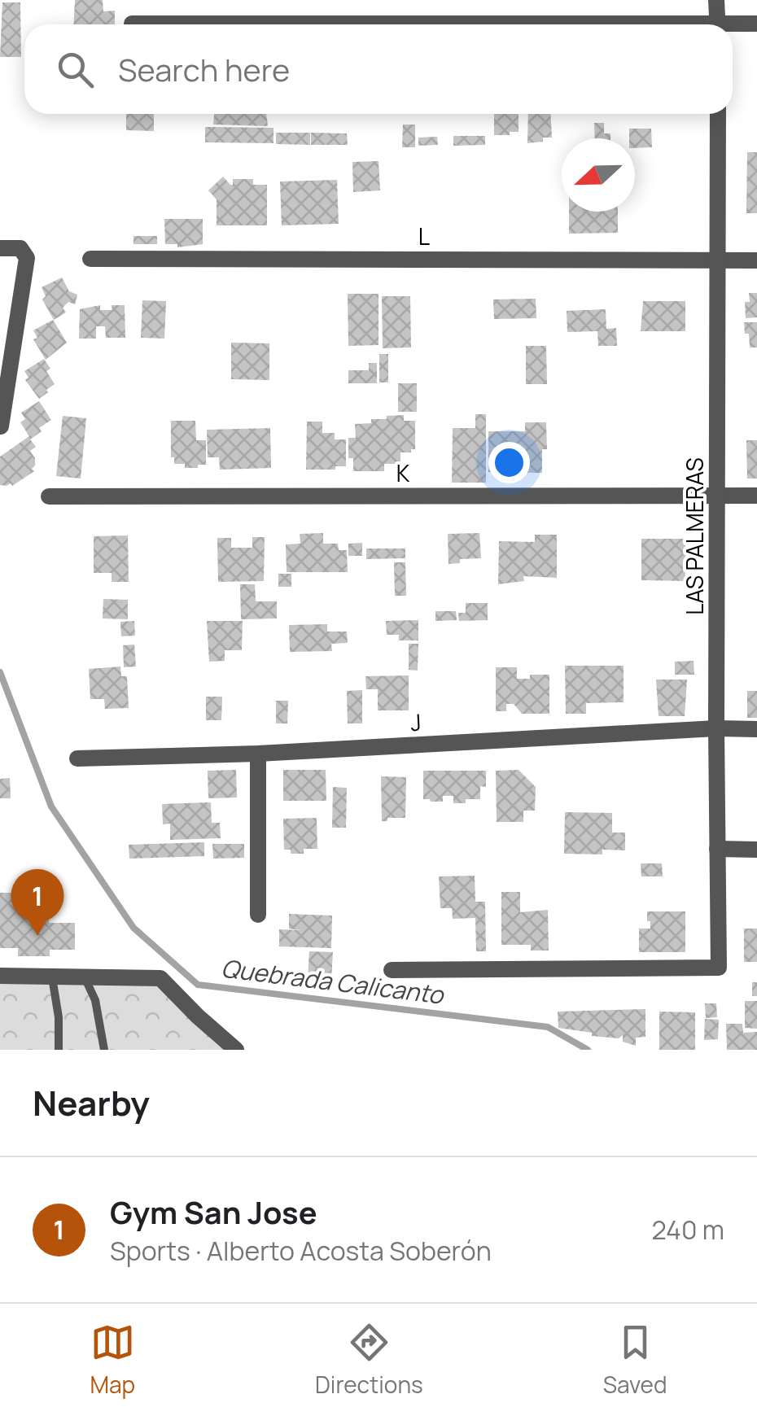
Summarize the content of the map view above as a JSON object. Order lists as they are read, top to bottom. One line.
{"streets":{"street":["L","K","LAS PALMERAS","J"]},"crossings":[["L","LAS PALMERAS"],["K","LAS PALMERAS"],["LAS PALMERAS","J"]],"water":["Quebrada Calicanto"],"north":"left","page":{"search":"Search here","pins":"1","heading":"Nearby","list":[{"mark":"1","name":"Gym San Jose","note":"Sports · Alberto Acosta Soberón","value":"240 m"}],"nav":["Map","Directions","Saved"]}}
